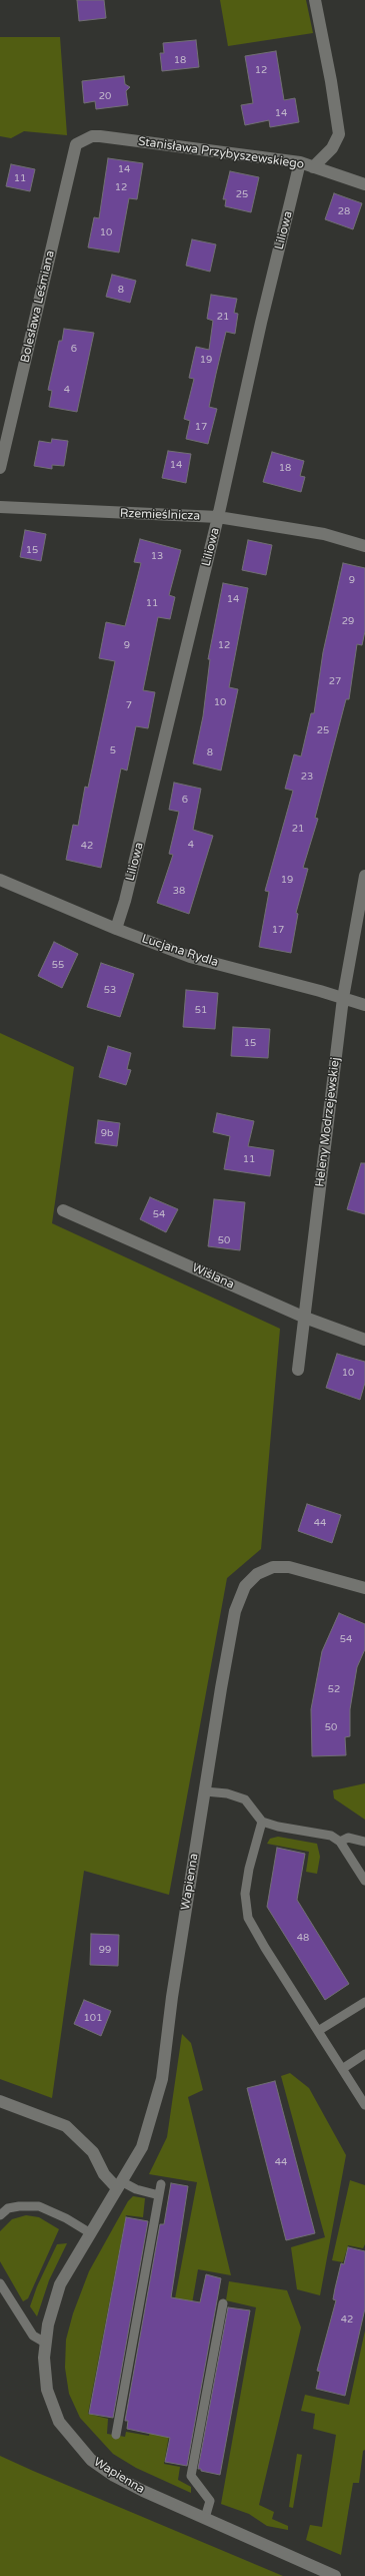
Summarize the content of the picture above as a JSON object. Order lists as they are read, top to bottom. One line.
{"streets":{"street":["Stanisława Przybyszewskiego","Liliowa","Bolesława Leśmiana","Rzemieślnicza","Lucjana Rydla","Heleny Modrzejewskiej","Wiślana","Wapienna"]},"crossings":[["Stanisława Przybyszewskiego","Liliowa"],["Stanisława Przybyszewskiego","Bolesława Leśmiana"],["Liliowa","Rzemieślnicza"],["Liliowa","Lucjana Rydla"],["Lucjana Rydla","Heleny Modrzejewskiej"],["Heleny Modrzejewskiej","Wiślana"]],"house_numbers":["18","12","20","14","14","11","12","25","28","10","8","21","6","19","4","17","14","18","15","13","9","14","11","29","9","12","27","10","7","25","5","8","23","6","21","4","42","19","38","17","55","53","51","15","9b","11","54","50","10","44","54","52","50","48","99","101","44","42"]}
